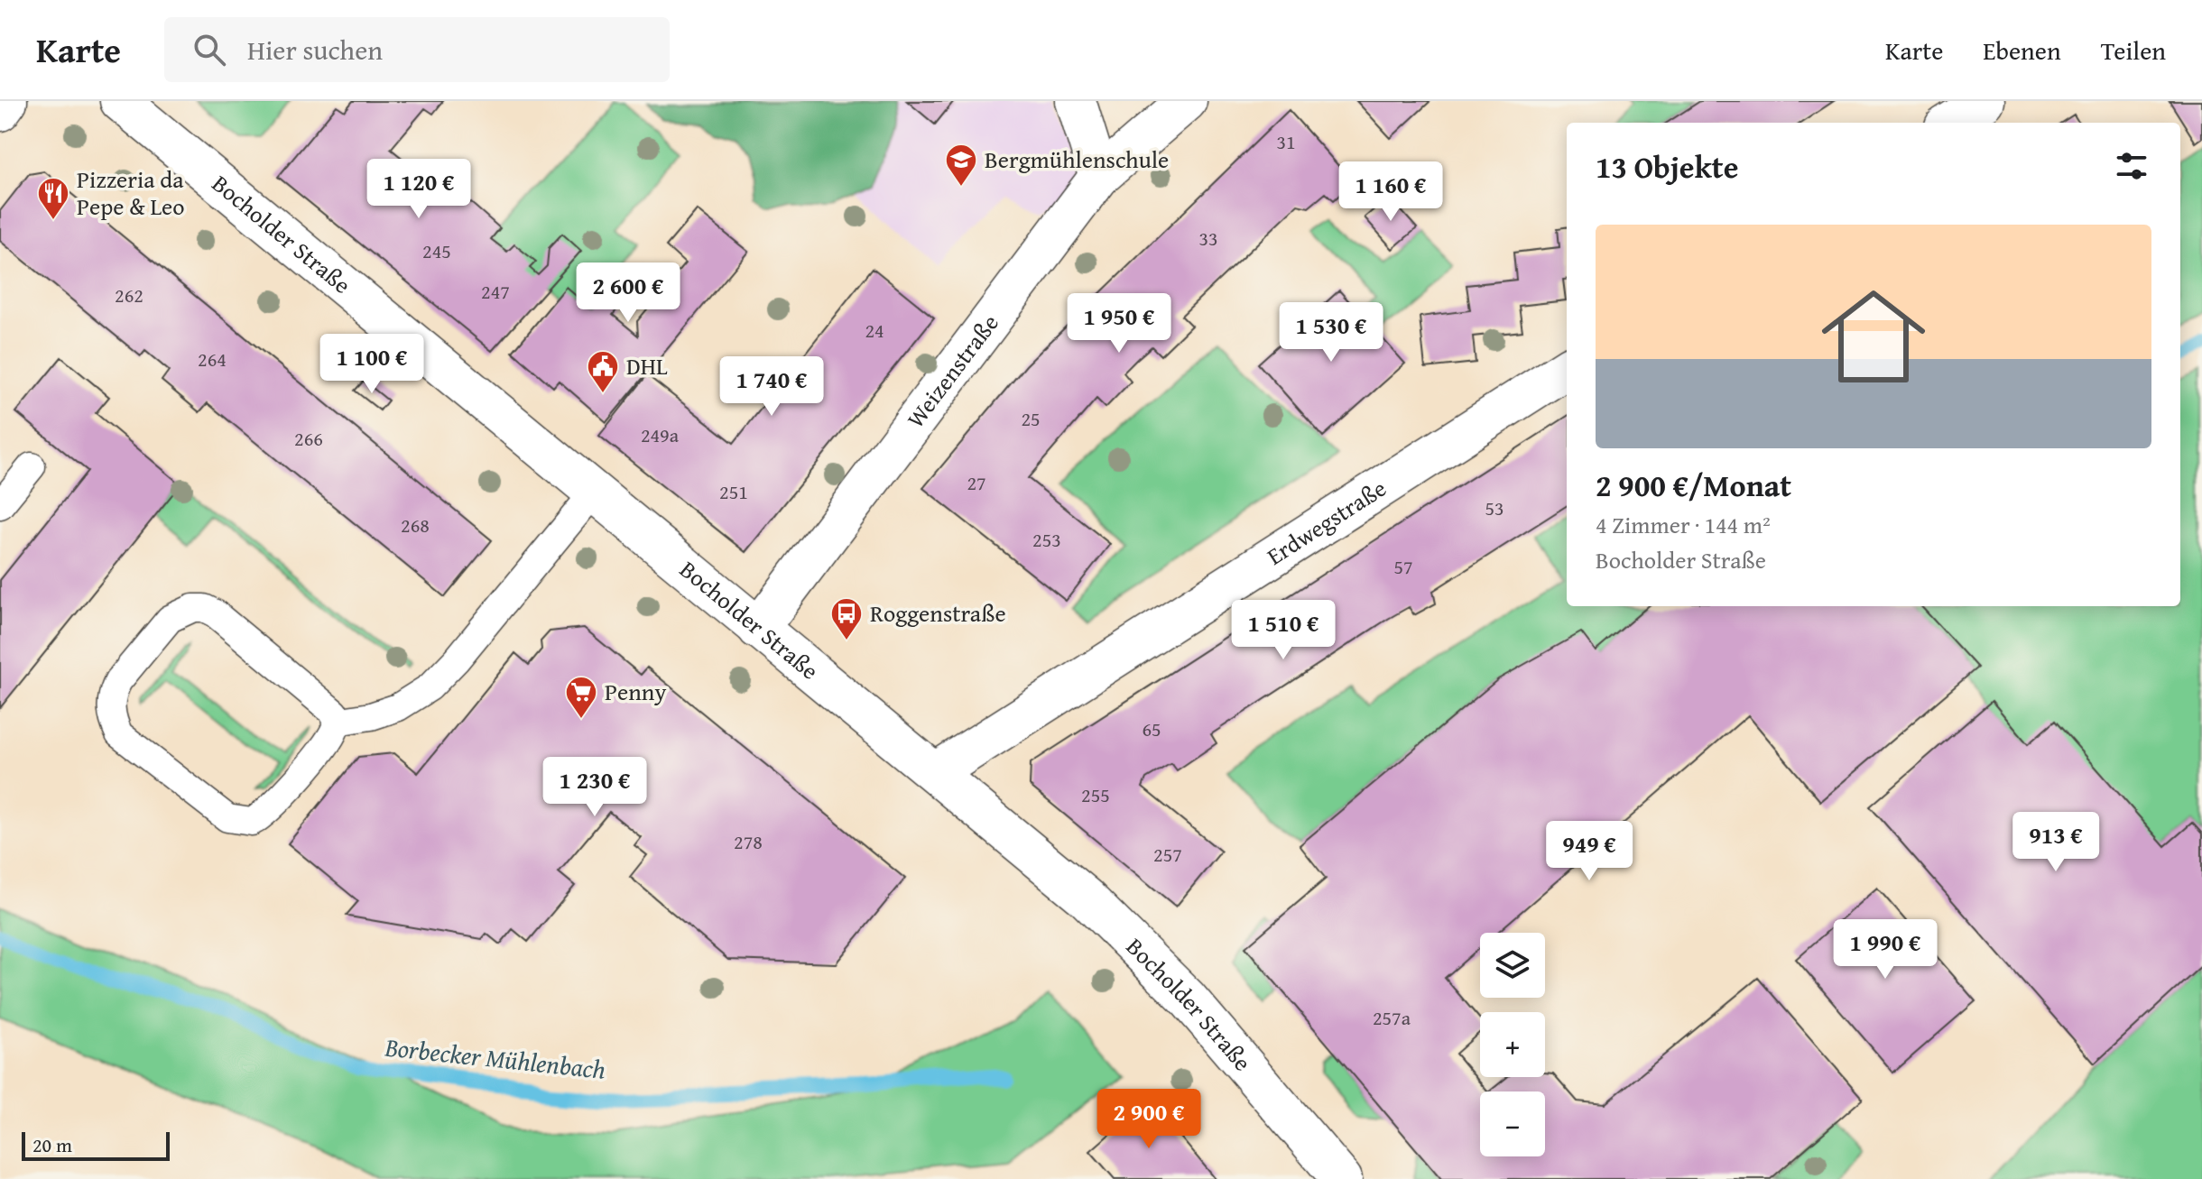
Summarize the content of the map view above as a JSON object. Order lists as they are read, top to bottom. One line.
{"streets":{"main road":["Bocholder Straße","Weizenstraße","Erdwegstraße"]},"crossings":[["Bocholder Straße","Weizenstraße"],["Bocholder Straße","Erdwegstraße"]],"water":["Borbecker Mühlenbach"],"places":{"school or university":["Bergmühlenschule"],"restaurant":["Pizzeria da Pepe & Leo"],"public building":["DHL"],"bus stop":["Roggenstraße"],"supermarket":["Penny"]},"house_numbers":["31","33","245","247","262","24","264","25","249a","266","27","251","53","268","253","57","65","255","278","257","257a"],"scale_bar":"20 m","page":{"header":"Karte","search":"Hier suchen","nav":["Karte","Ebenen","Teilen"],"heading":"13 Objekte","price":["1 120 €","1 160 €","2 600 €","1 950 €","1 530 €","1 100 €","1 740 €","1 510 €","1 230 €","913 €","949 €","1 990 €","2 900 €"],"list":[{"name":"2 900 €/Monat","note":"4 Zimmer · 144 m² · Bocholder Straße"}],"map_buttons":["+","−"],"scale":"20 m"}}
